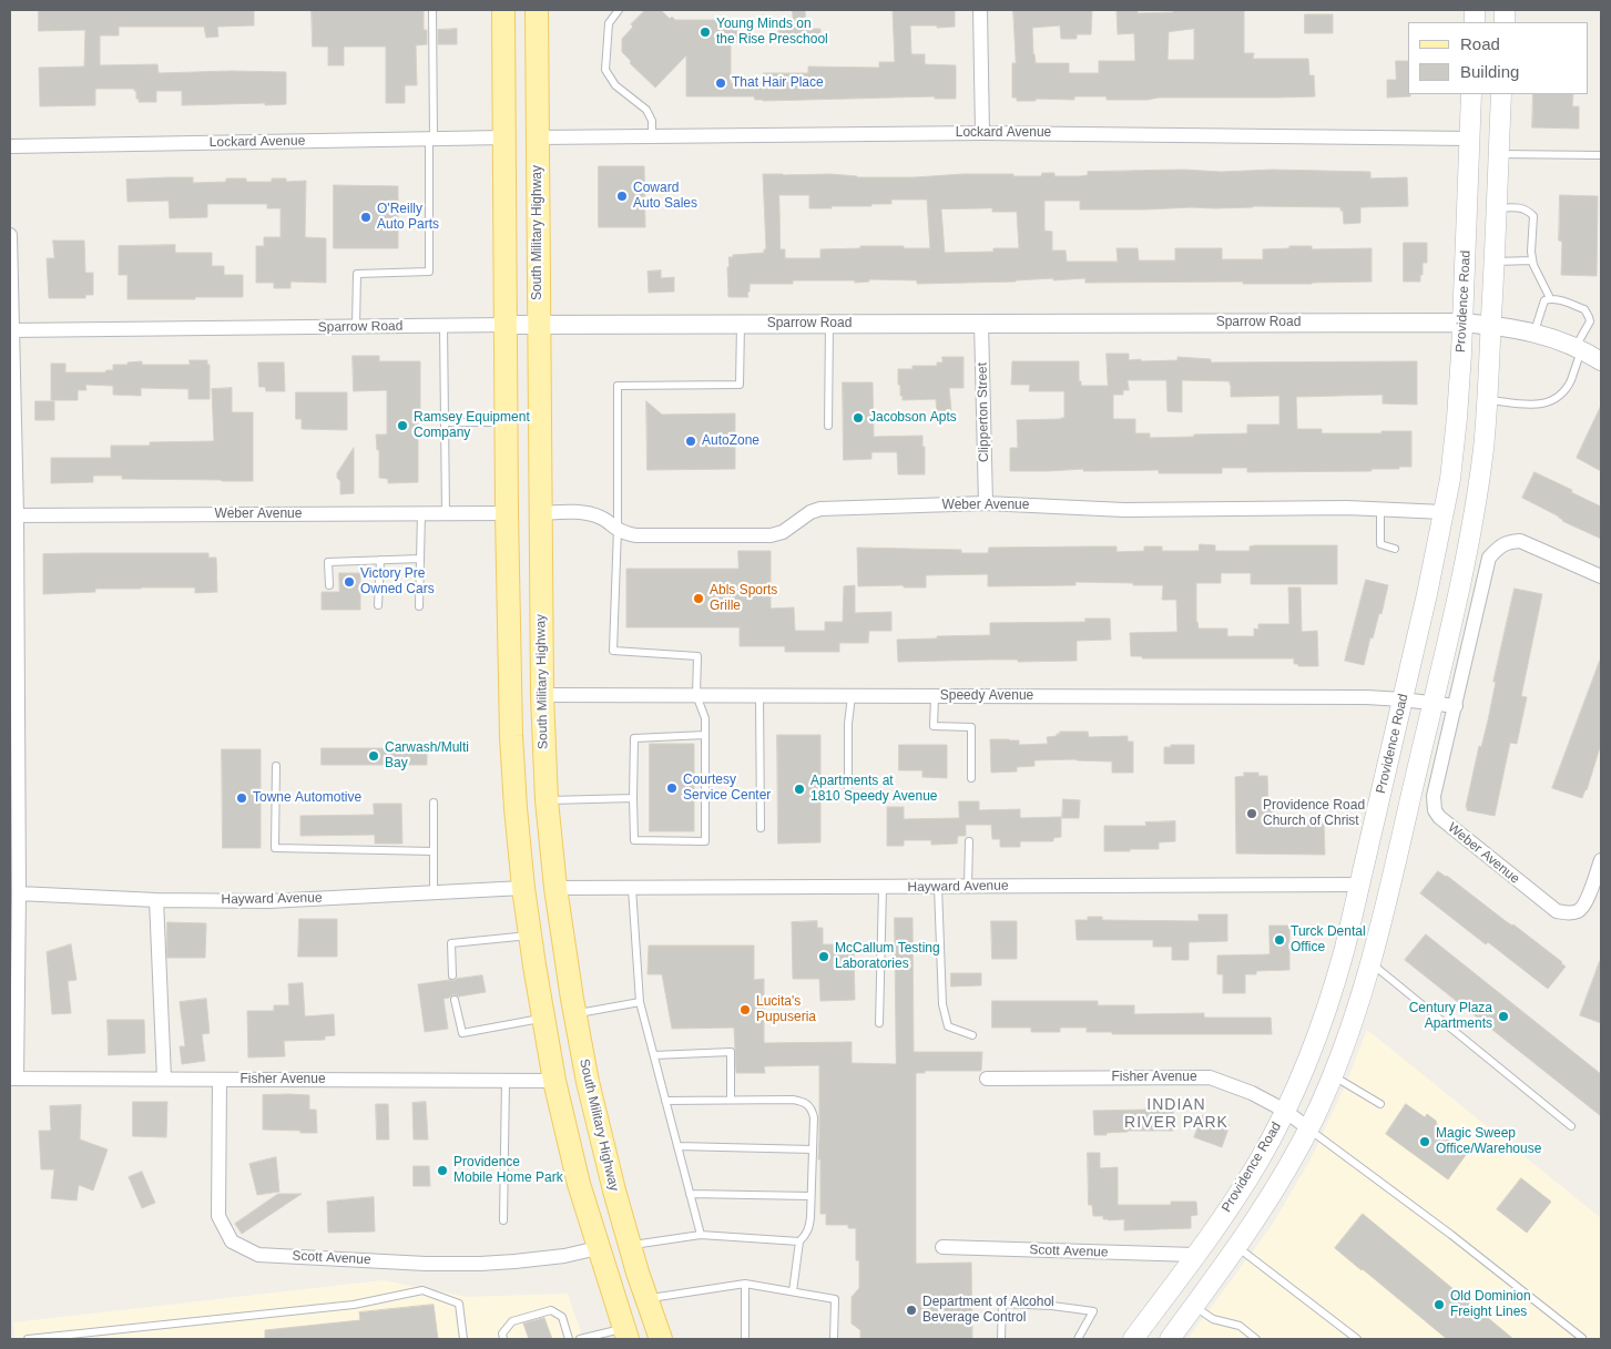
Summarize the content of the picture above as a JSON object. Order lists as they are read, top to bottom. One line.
{"streets":{"main road":["South Military Highway","Providence Road"],"street":["Lockard Avenue","Sparrow Road","Clipperton Street","Weber Avenue","Speedy Avenue","Hayward Avenue","Fisher Avenue","Scott Avenue"]},"crossings":[["Lockard Avenue","South Military Highway"],["Lockard Avenue","Providence Road"],["South Military Highway","Sparrow Road"],["South Military Highway","Weber Avenue"],["South Military Highway","Speedy Avenue"],["South Military Highway","Hayward Avenue"],["Providence Road","Sparrow Road"],["Providence Road","Weber Avenue"],["Providence Road","Speedy Avenue"],["Providence Road","Hayward Avenue"],["Providence Road","Fisher Avenue"],["Providence Road","Scott Avenue"],["Sparrow Road","Clipperton Street"],["Clipperton Street","Weber Avenue"],["Fisher Avenue","Scott Avenue"]],"districts":["INDIAN RIVER PARK"],"places":["Young Minds on the Rise Preschool","That Hair Place","Coward Auto Sales","O'Reilly Auto Parts","Jacobson Apts","Ramsey Equipment Company","AutoZone","Victory Pre Owned Cars","Abls Sports Grille","Carwash/Multi Bay","Courtesy Service Center","Apartments at 1810 Speedy Avenue","Towne Automotive","Providence Road Church of Christ","Turck Dental Office","McCallum Testing Laboratories","Lucita's Pupuseria","Century Plaza Apartments","Magic Sweep Office/Warehouse","Providence Mobile Home Park","Old Dominion Freight Lines","Department of Alcohol Beverage Control"],"legend":["Road","Building"]}
